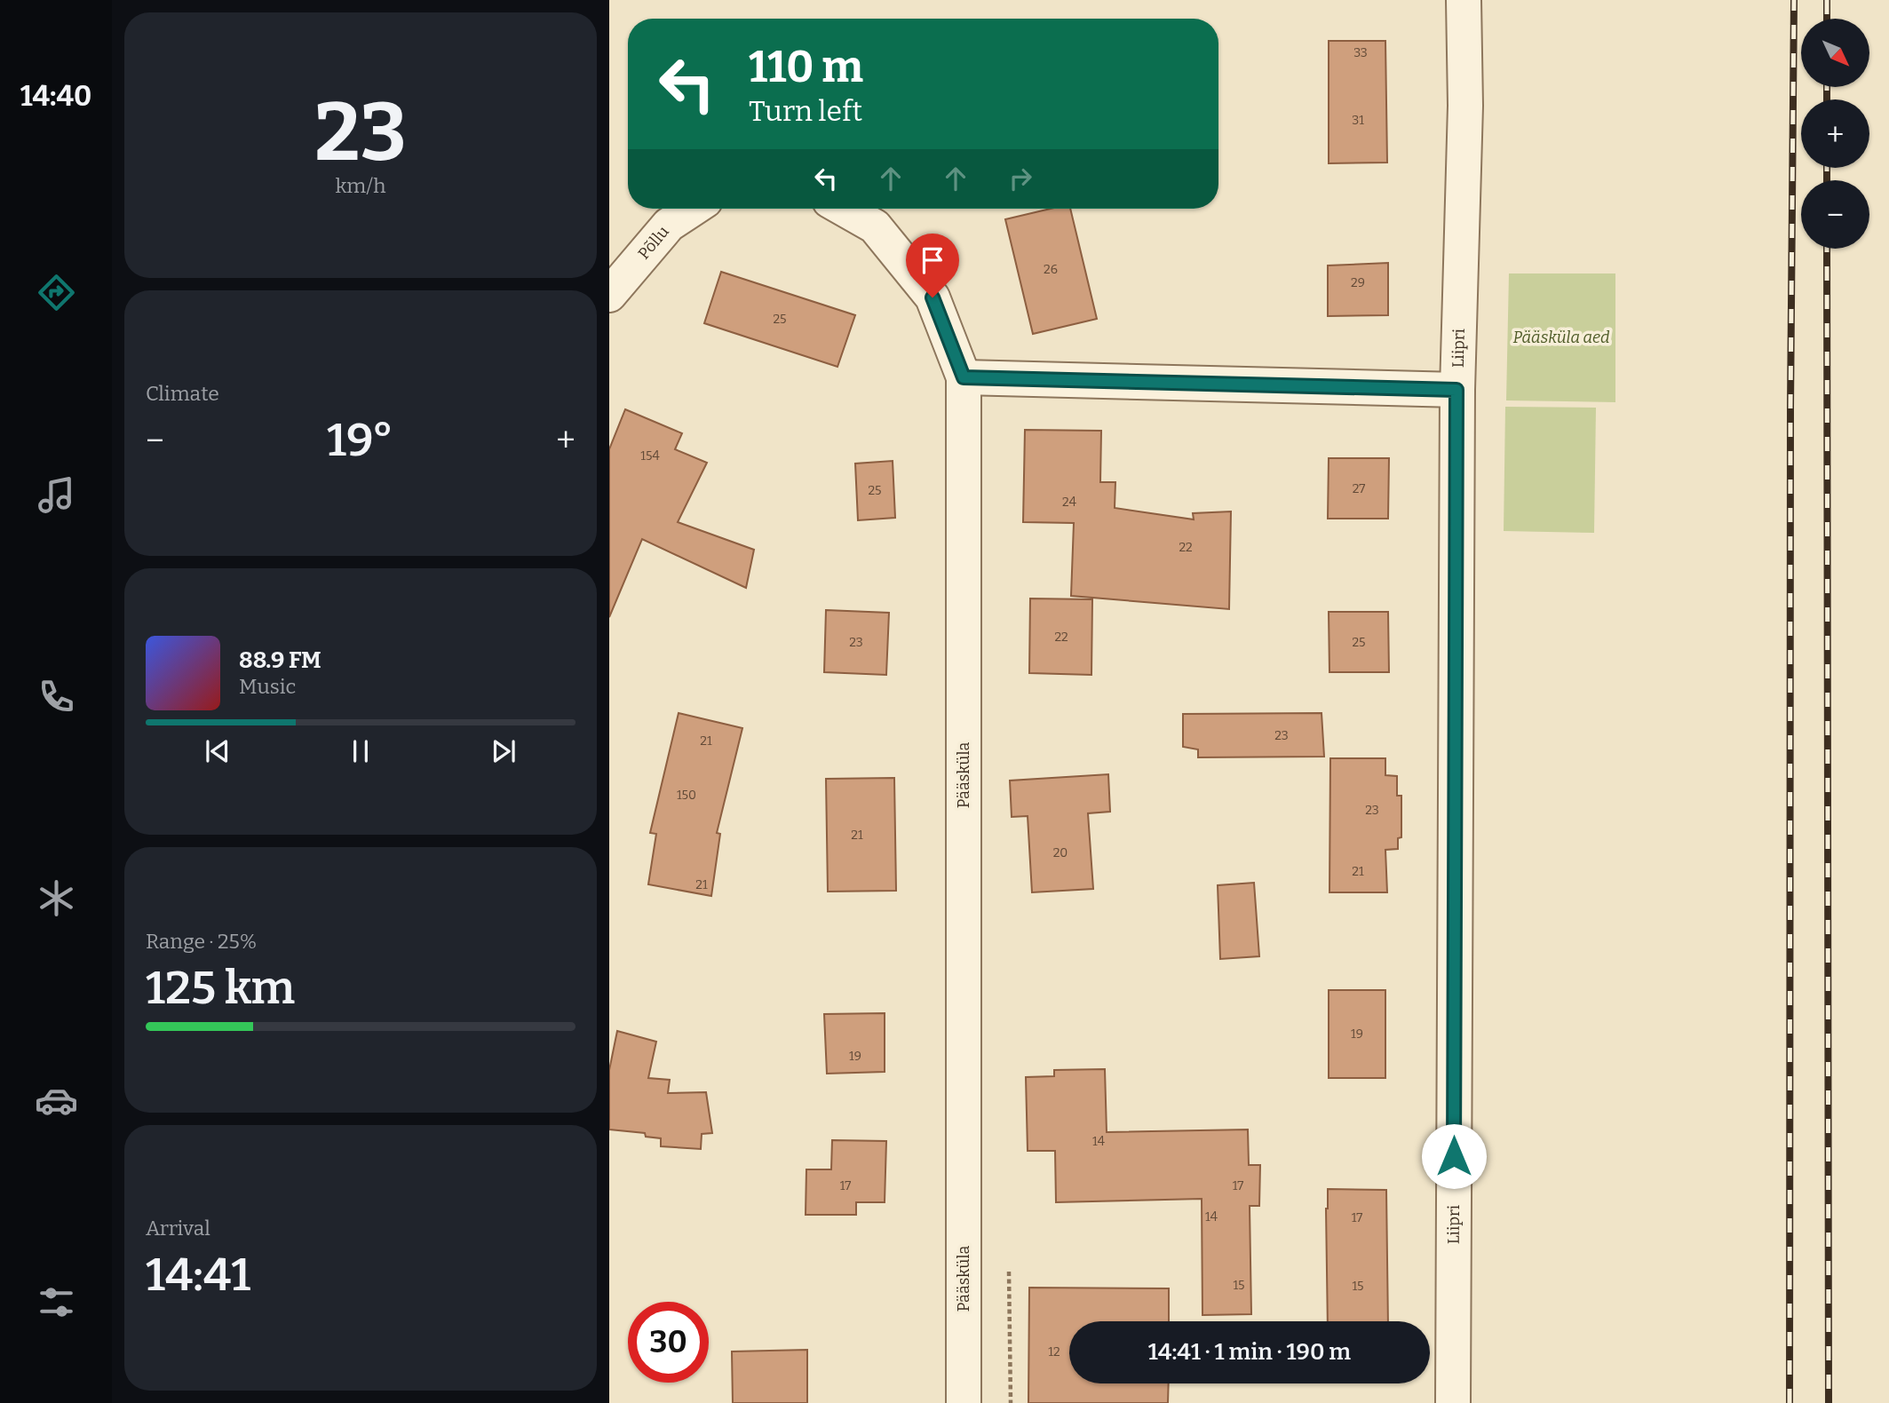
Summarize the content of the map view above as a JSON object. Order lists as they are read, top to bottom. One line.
{"streets":{"street":["Põllu","Liipri","Pääsküla"]},"parks":["Pääsküla aed"],"house_numbers":["33","31","26","29","25","154","27","25","24","22","22","23","25","23","21","150","23","21","20","21","21","19","19","14","17","17","14","17","15","15","12"],"north":"bottom right","page":{"tabs":"14:40","tile":[["23","km/h"],"Climate",["Range · 25%","125 km"],["Arrival","14:41"]],"map_buttons":["+","−"],"turn":["110 m","Turn left"],"heat":["−","19°","+"],"song":["88.9 FM","Music"],"limit":"30","trip":"14:41 · 1 min · 190 m"}}
